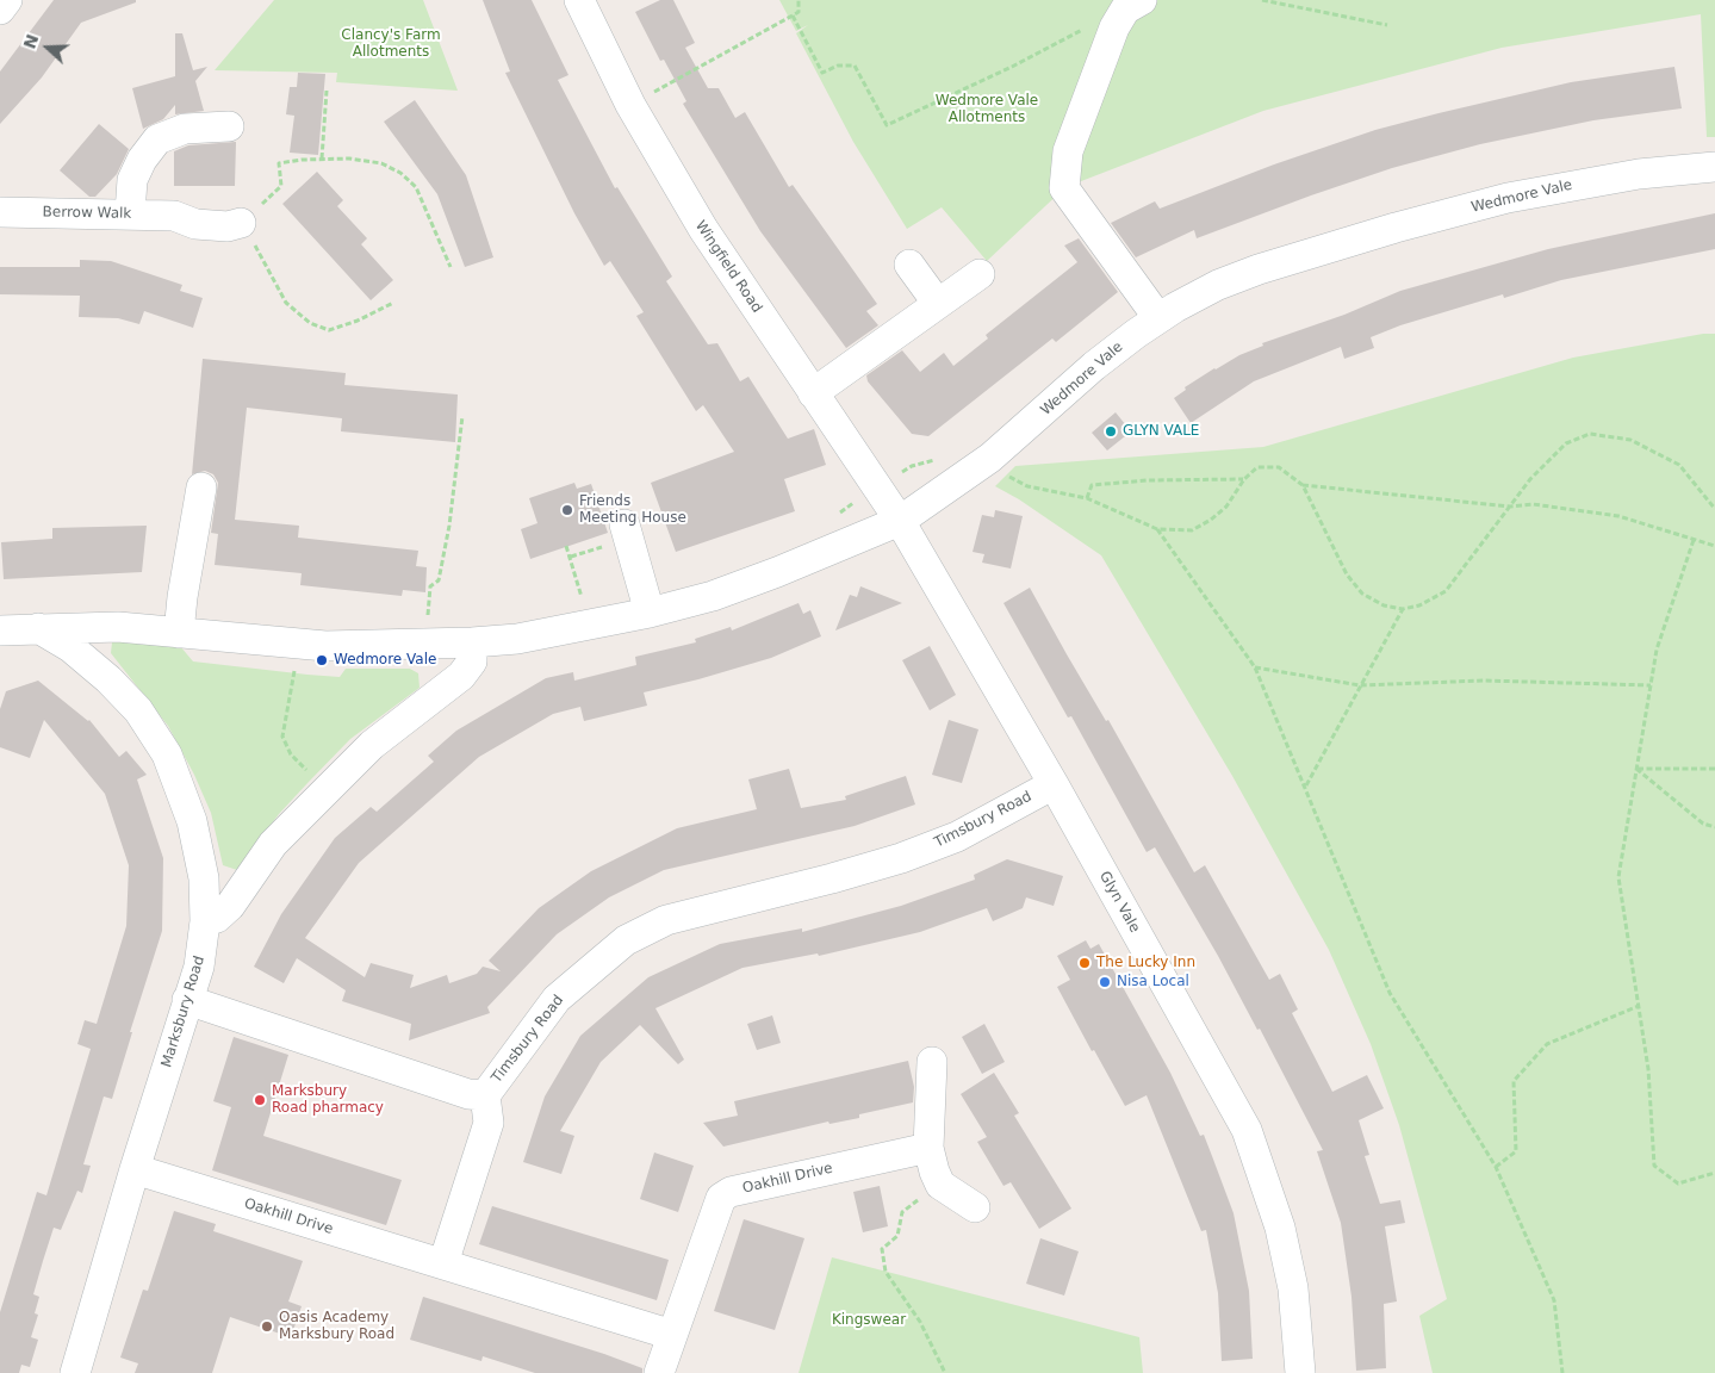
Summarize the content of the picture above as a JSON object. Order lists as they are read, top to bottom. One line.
{"streets":{"street":["Wedmore Vale","Berrow Walk","Wingfield Road","Timsbury Road","Glyn Vale","Marksbury Road","Oakhill Drive"]},"crossings":[["Wedmore Vale","Wingfield Road"],["Wedmore Vale","Glyn Vale"],["Wedmore Vale","Marksbury Road"],["Wingfield Road","Glyn Vale"],["Timsbury Road","Glyn Vale"],["Marksbury Road","Oakhill Drive"]],"parks":["Clancy's Farm Allotments","Wedmore Vale Allotments","Kingswear"],"places":["GLYN VALE","Friends Meeting House","Wedmore Vale","The Lucky Inn","Nisa Local","Marksbury Road pharmacy","Oasis Academy Marksbury Road"],"north":"left"}
